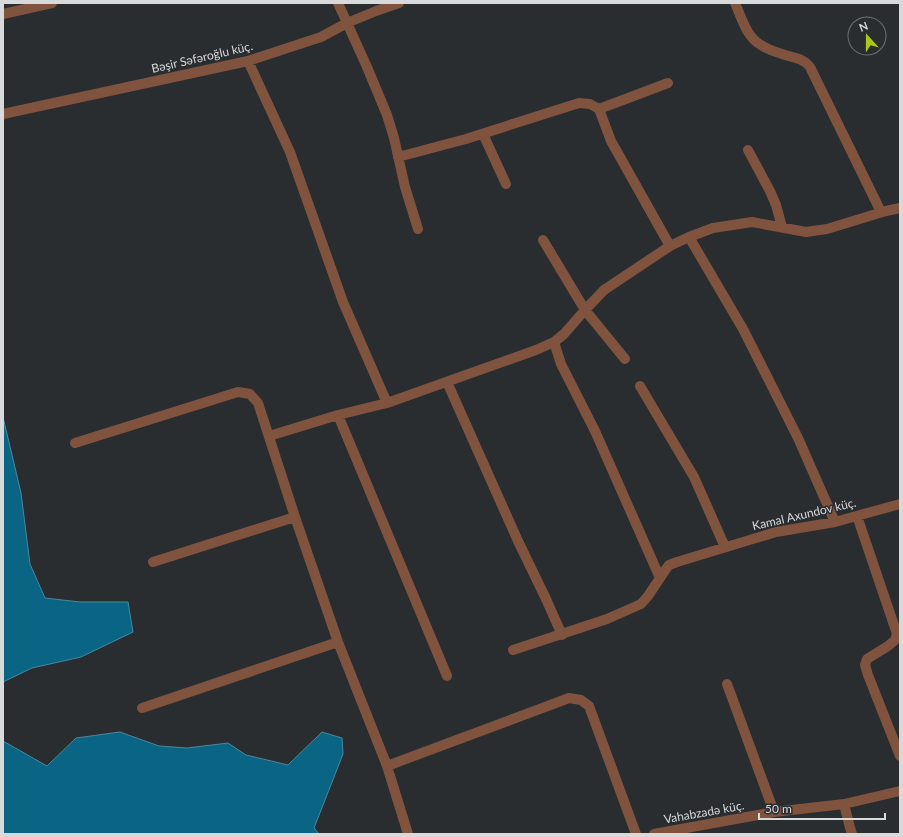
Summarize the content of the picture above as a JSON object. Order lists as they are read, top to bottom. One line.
{"streets":{"street":["Bəşir Səfəroğlu küç.","Kamal Axundov küç.","Vahabzadə küç."]},"scale_bar":"50 m","north":"top"}
